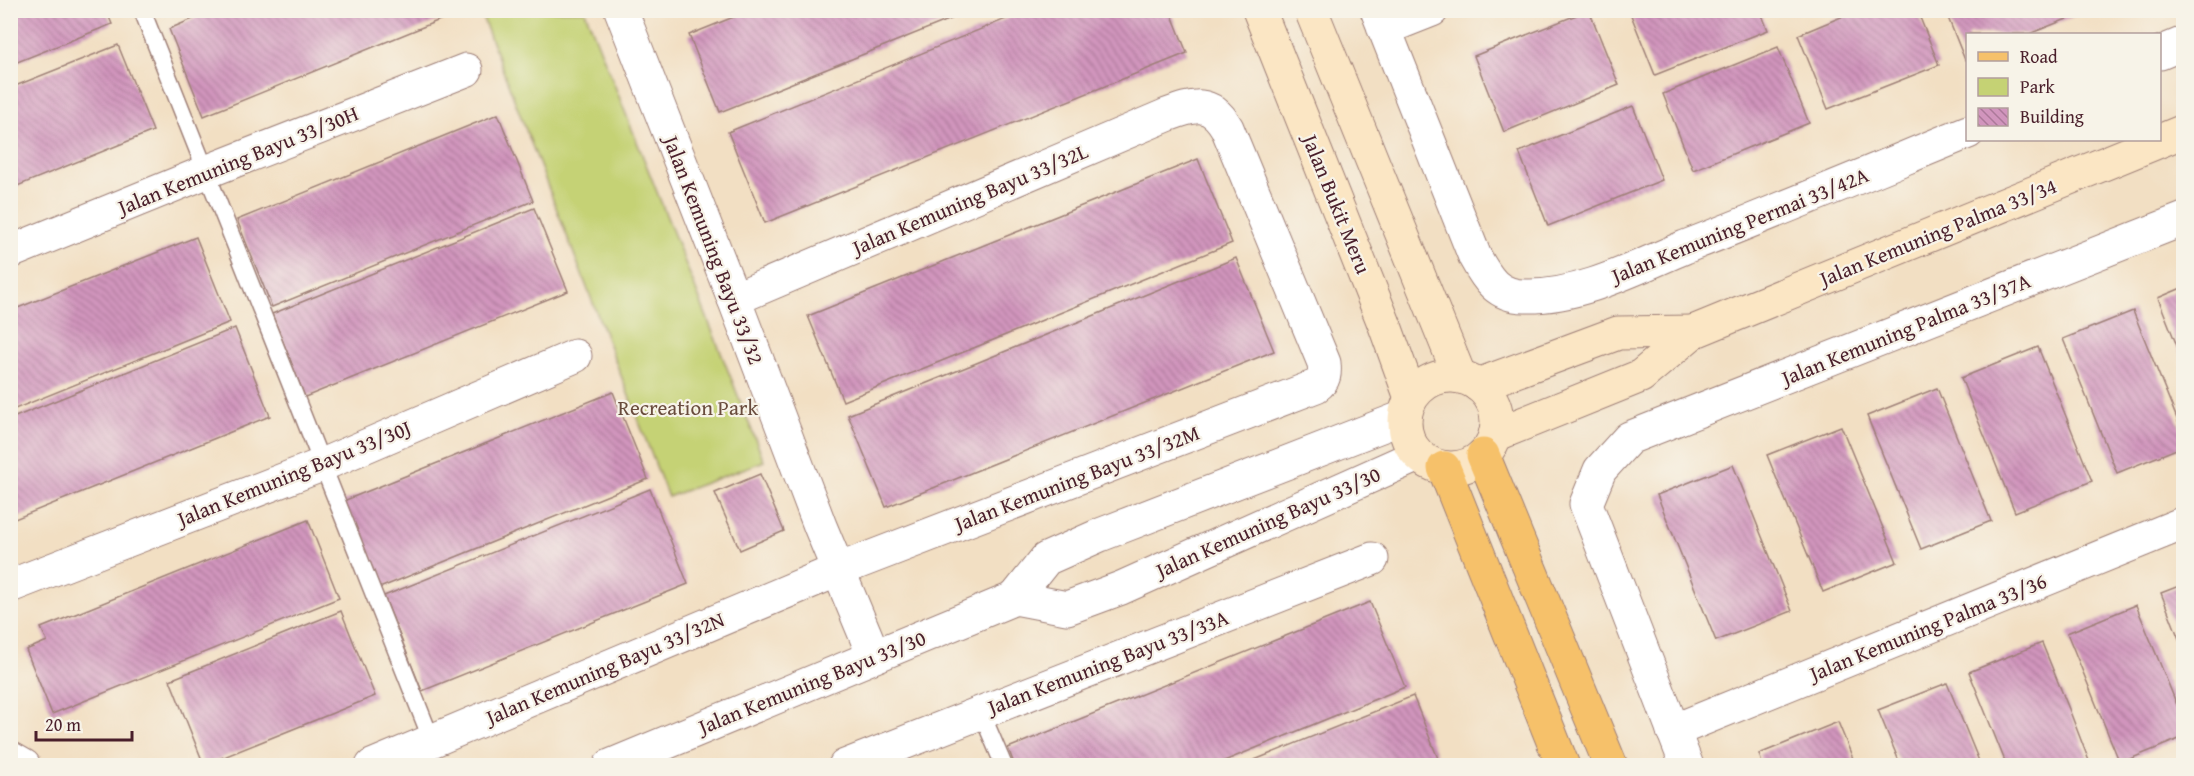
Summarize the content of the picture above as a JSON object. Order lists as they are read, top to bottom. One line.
{"streets":{"main road":["Jalan Bukit Meru","Jalan Kemuning Palma 33/34"],"street":["Jalan Kemuning Bayu 33/30H","Jalan Kemuning Bayu 33/32L","Jalan Kemuning Permai 33/42A","Jalan Kemuning Bayu 33/32","Jalan Kemuning Palma 33/37A","Jalan Kemuning Bayu 33/30J","Jalan Kemuning Bayu 33/32M","Jalan Kemuning Bayu 33/30","Jalan Kemuning Palma 33/36","Jalan Kemuning Bayu 33/33A","Jalan Kemuning Bayu 33/32N"]},"crossings":[["Jalan Kemuning Bayu 33/32L","Jalan Kemuning Bayu 33/32"],["Jalan Kemuning Bayu 33/32L","Jalan Kemuning Bayu 33/32M"],["Jalan Bukit Meru","Jalan Kemuning Palma 33/34"],["Jalan Bukit Meru","Jalan Kemuning Bayu 33/30"],["Jalan Kemuning Palma 33/34","Jalan Kemuning Bayu 33/30"],["Jalan Kemuning Bayu 33/32","Jalan Kemuning Bayu 33/32M"],["Jalan Kemuning Bayu 33/32","Jalan Kemuning Bayu 33/30"],["Jalan Kemuning Bayu 33/32","Jalan Kemuning Bayu 33/32N"],["Jalan Kemuning Palma 33/37A","Jalan Kemuning Palma 33/36"],["Jalan Kemuning Bayu 33/32M","Jalan Kemuning Bayu 33/32N"]],"parks":["Recreation Park"],"legend":["Road","Park","Building"],"scale_bar":"20 m"}
